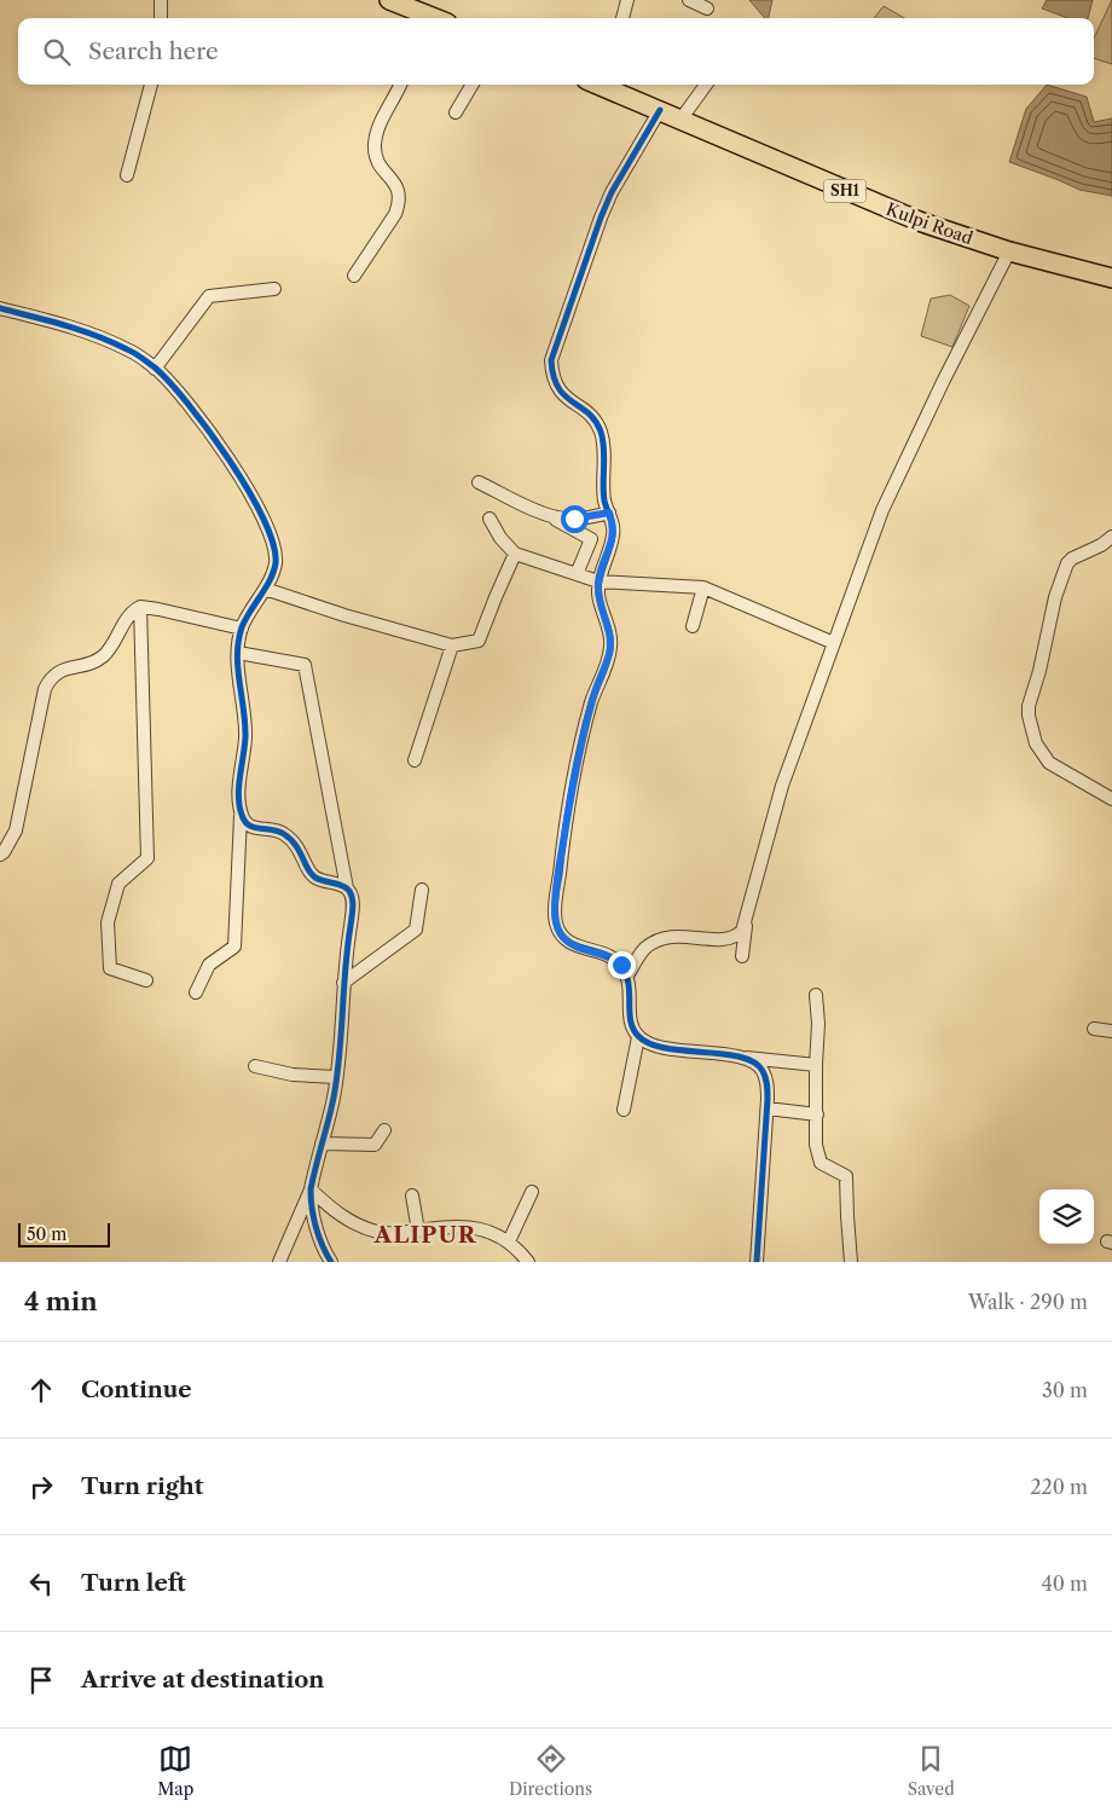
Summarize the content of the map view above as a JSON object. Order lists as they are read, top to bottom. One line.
{"streets":{"main road":["SH1","Kulpi Road"]},"districts":["ALIPUR"],"scale_bar":"50 m","page":{"search":"Search here","scale":"50 m","heading":["4 min","Walk · 290 m"],"list":[["Continue","30 m"],["Turn right","220 m"],["Turn left","40 m"],"Arrive at destination"],"nav":["Map","Directions","Saved"]}}
